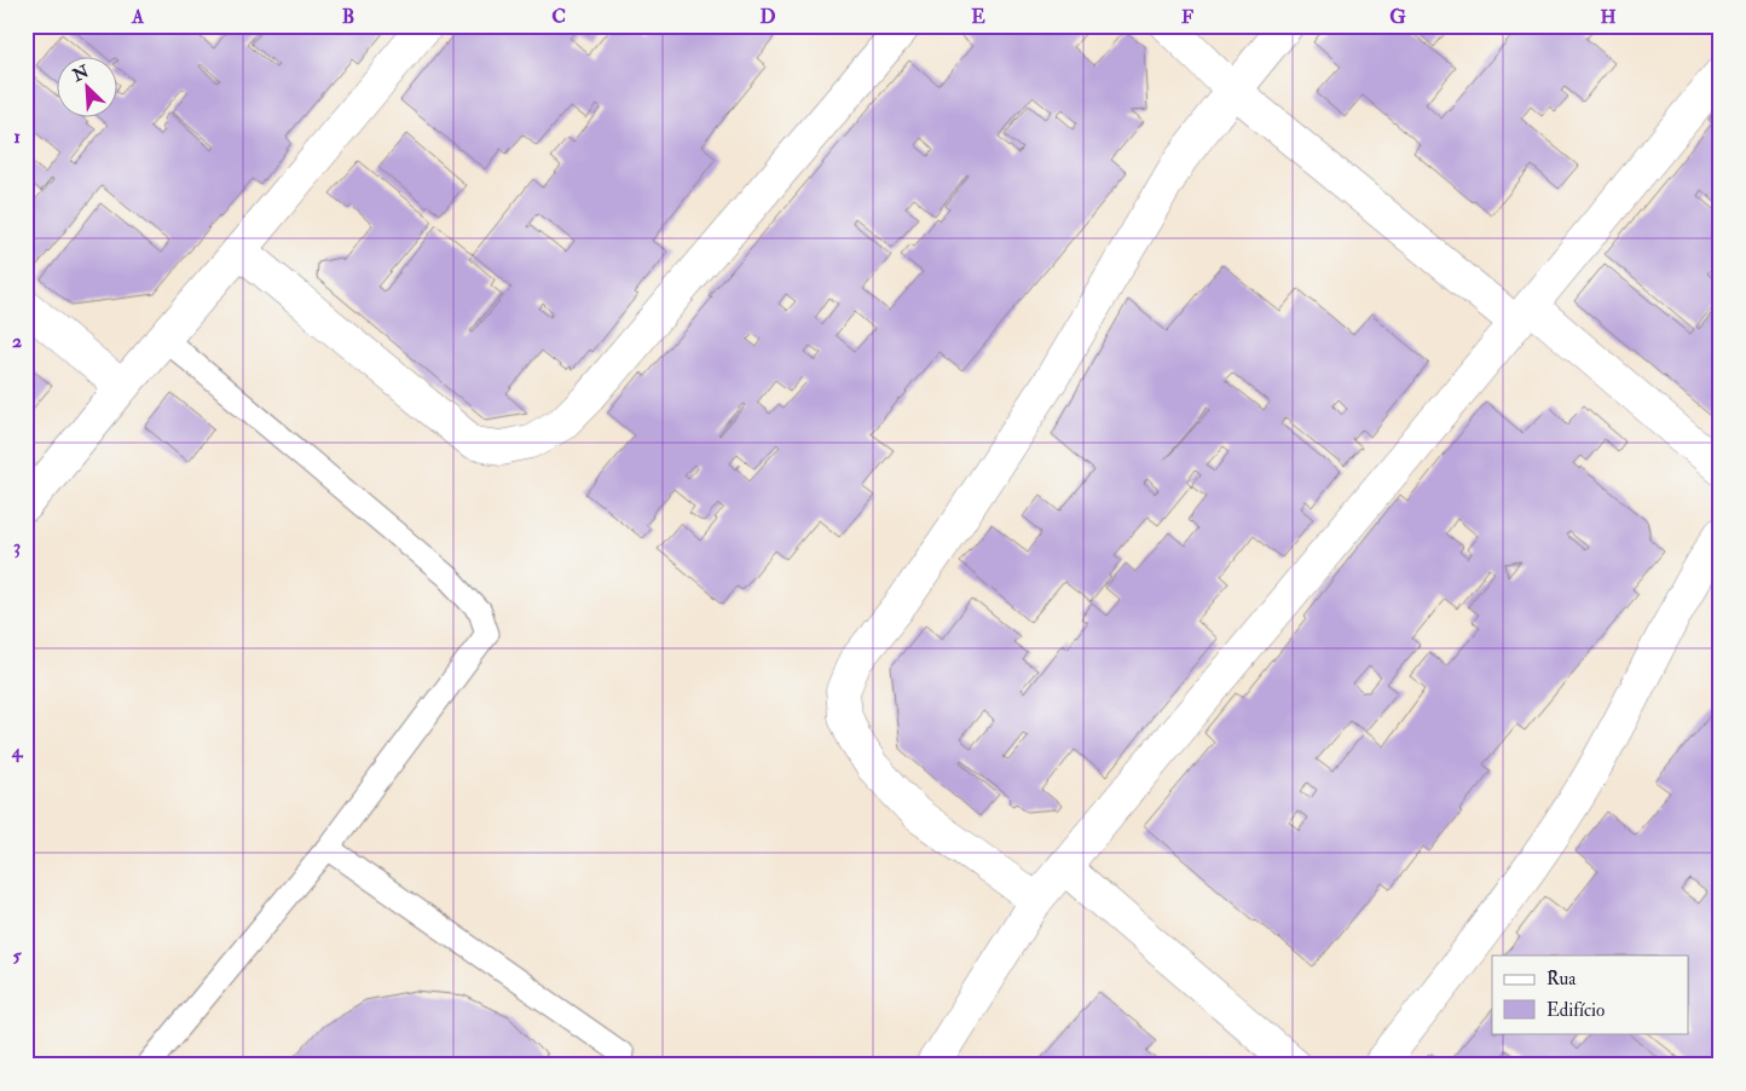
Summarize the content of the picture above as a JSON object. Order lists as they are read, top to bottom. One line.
{"legend":["Rua","Edifício"],"north":"top left","grid":{"columns":["A","B","C","D","E","F","G","H"],"rows":["1","2","3","4","5"]}}
